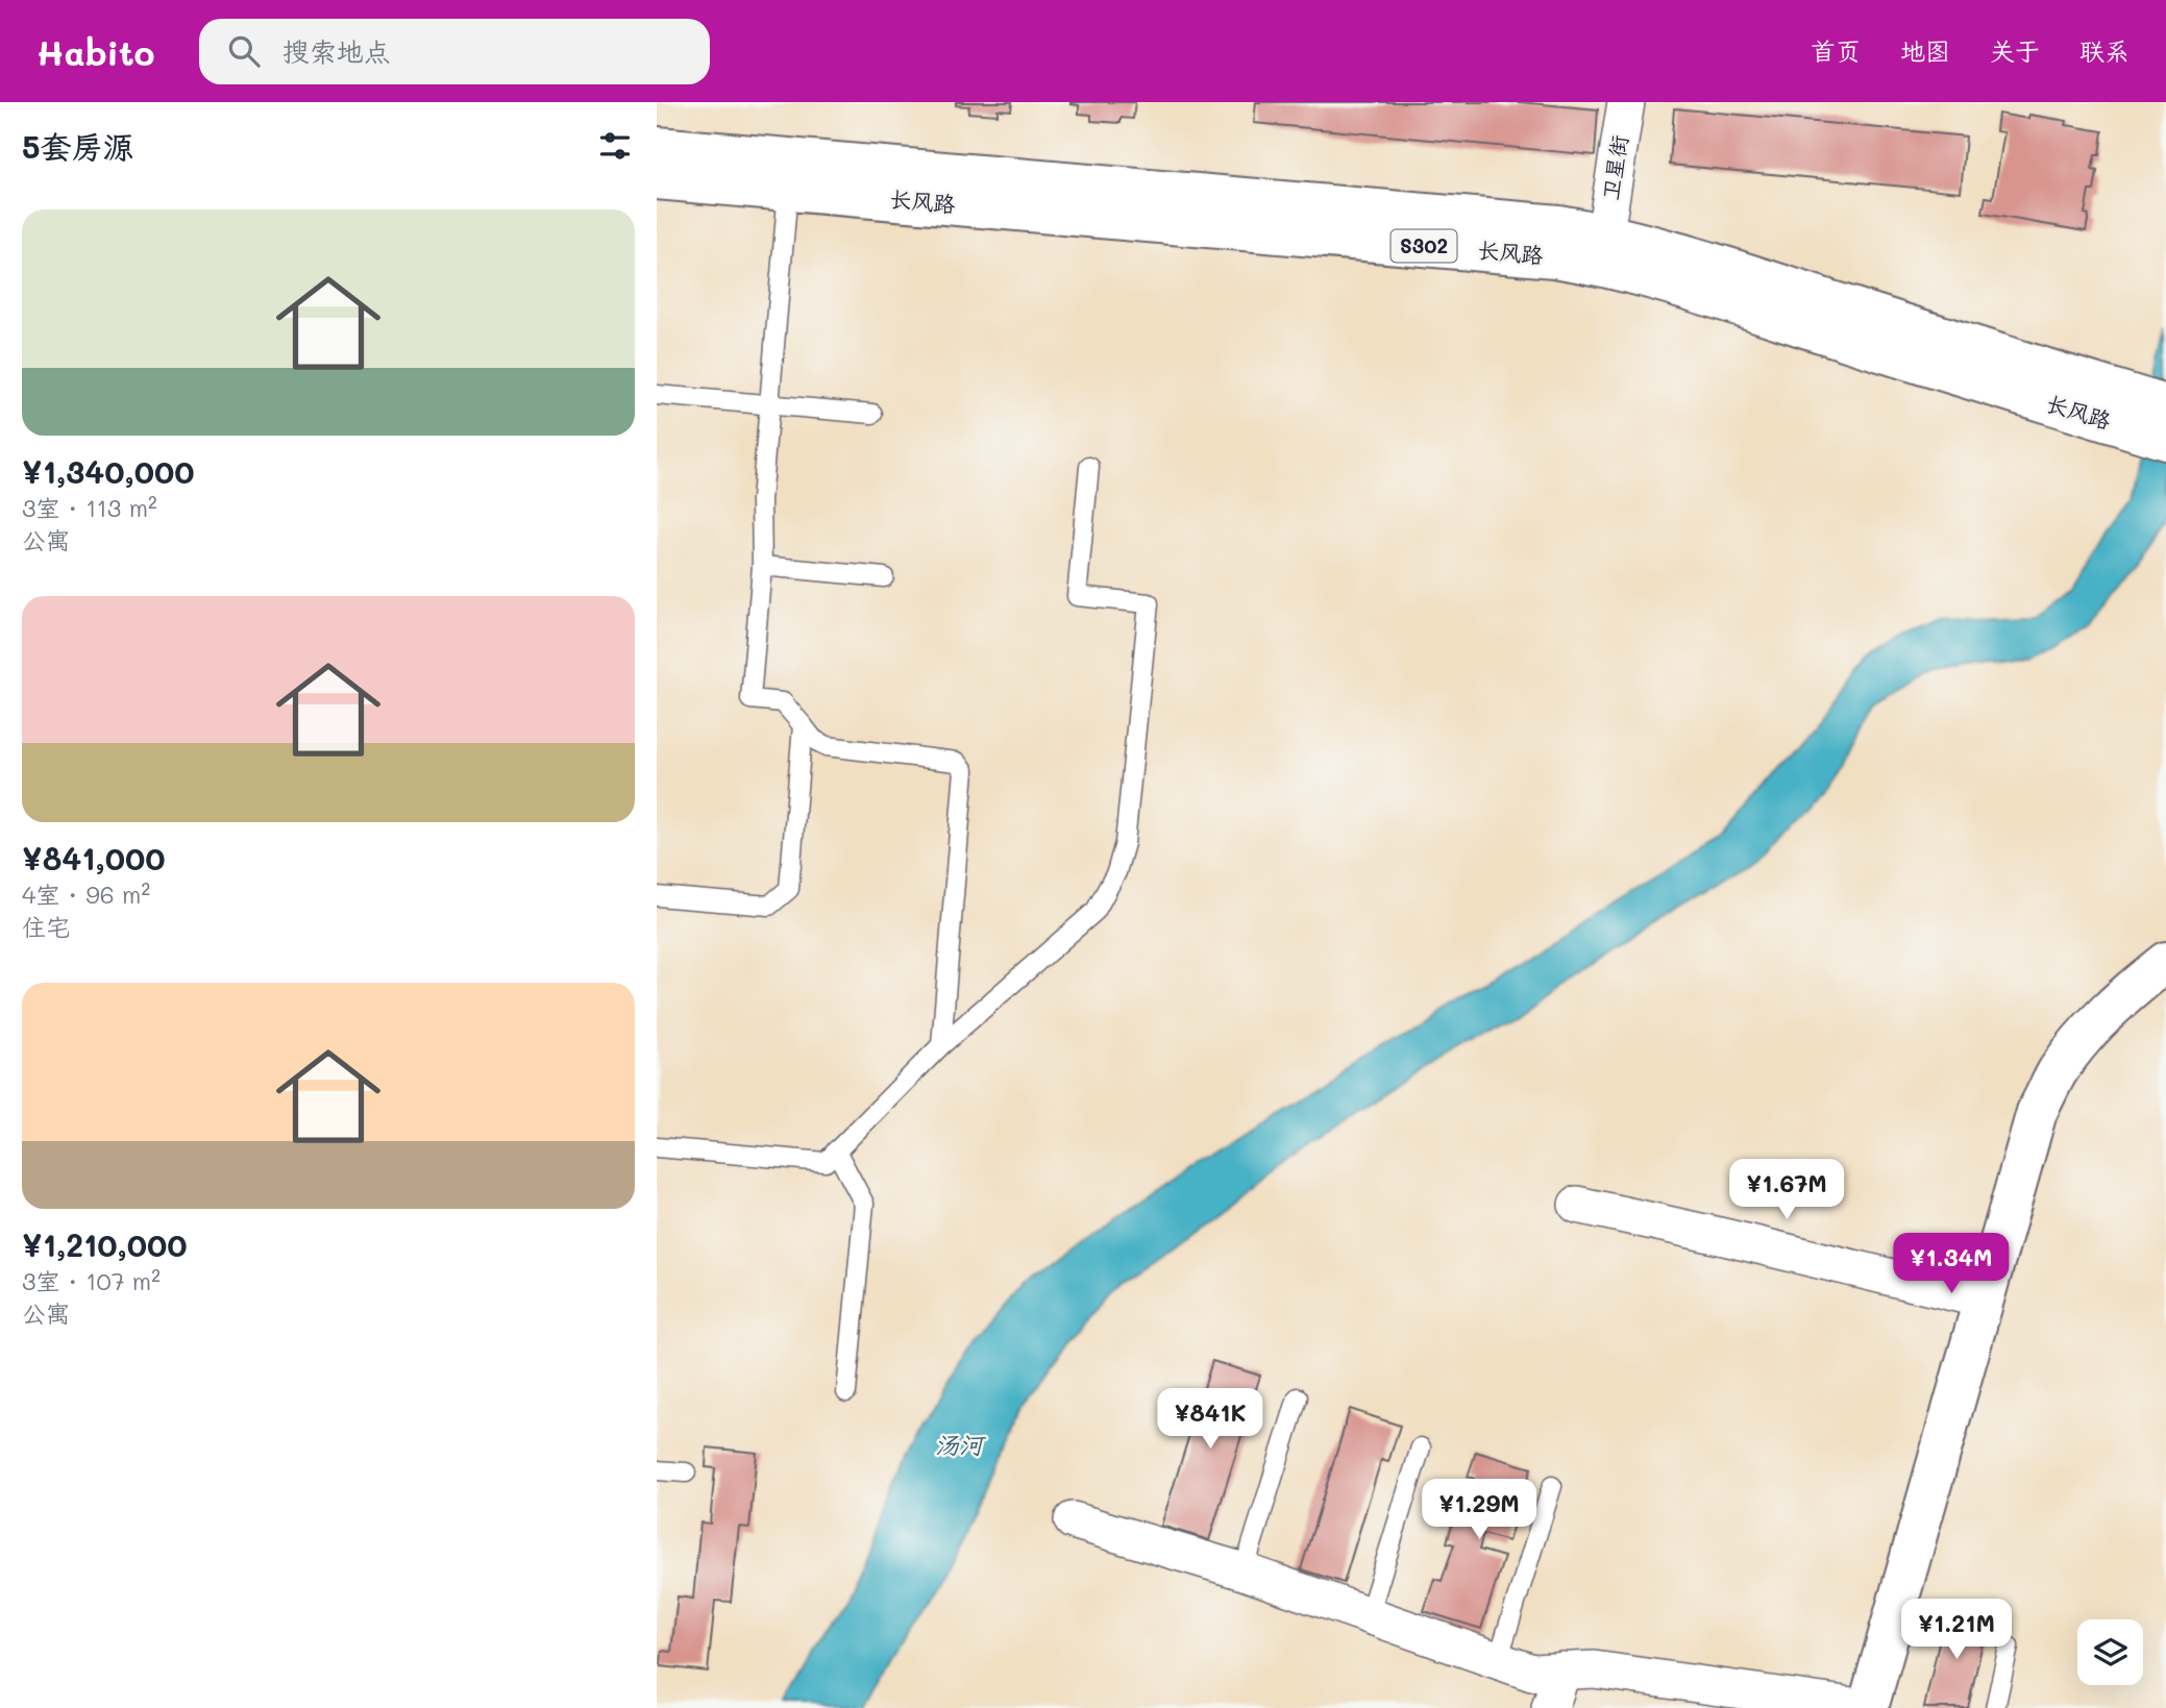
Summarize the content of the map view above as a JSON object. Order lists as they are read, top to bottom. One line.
{"streets":{"main road":["长风路","S302"],"street":["卫星街"]},"crossings":[["卫星街","长风路"]],"water":["汤河"],"page":{"header":"Habito","search":"搜索地点","nav":["首页","地图","关于","联系"],"heading":"5套房源","list":[{"name":"¥1,340,000","note":"3室 · 113 m² · 公寓"},{"name":"¥841,000","note":"4室 · 96 m² · 住宅"},{"name":"¥1,210,000","note":"3室 · 107 m² · 公寓"}],"price":["¥1.67M","¥1.34M","¥841K","¥1.29M","¥1.21M"]}}
